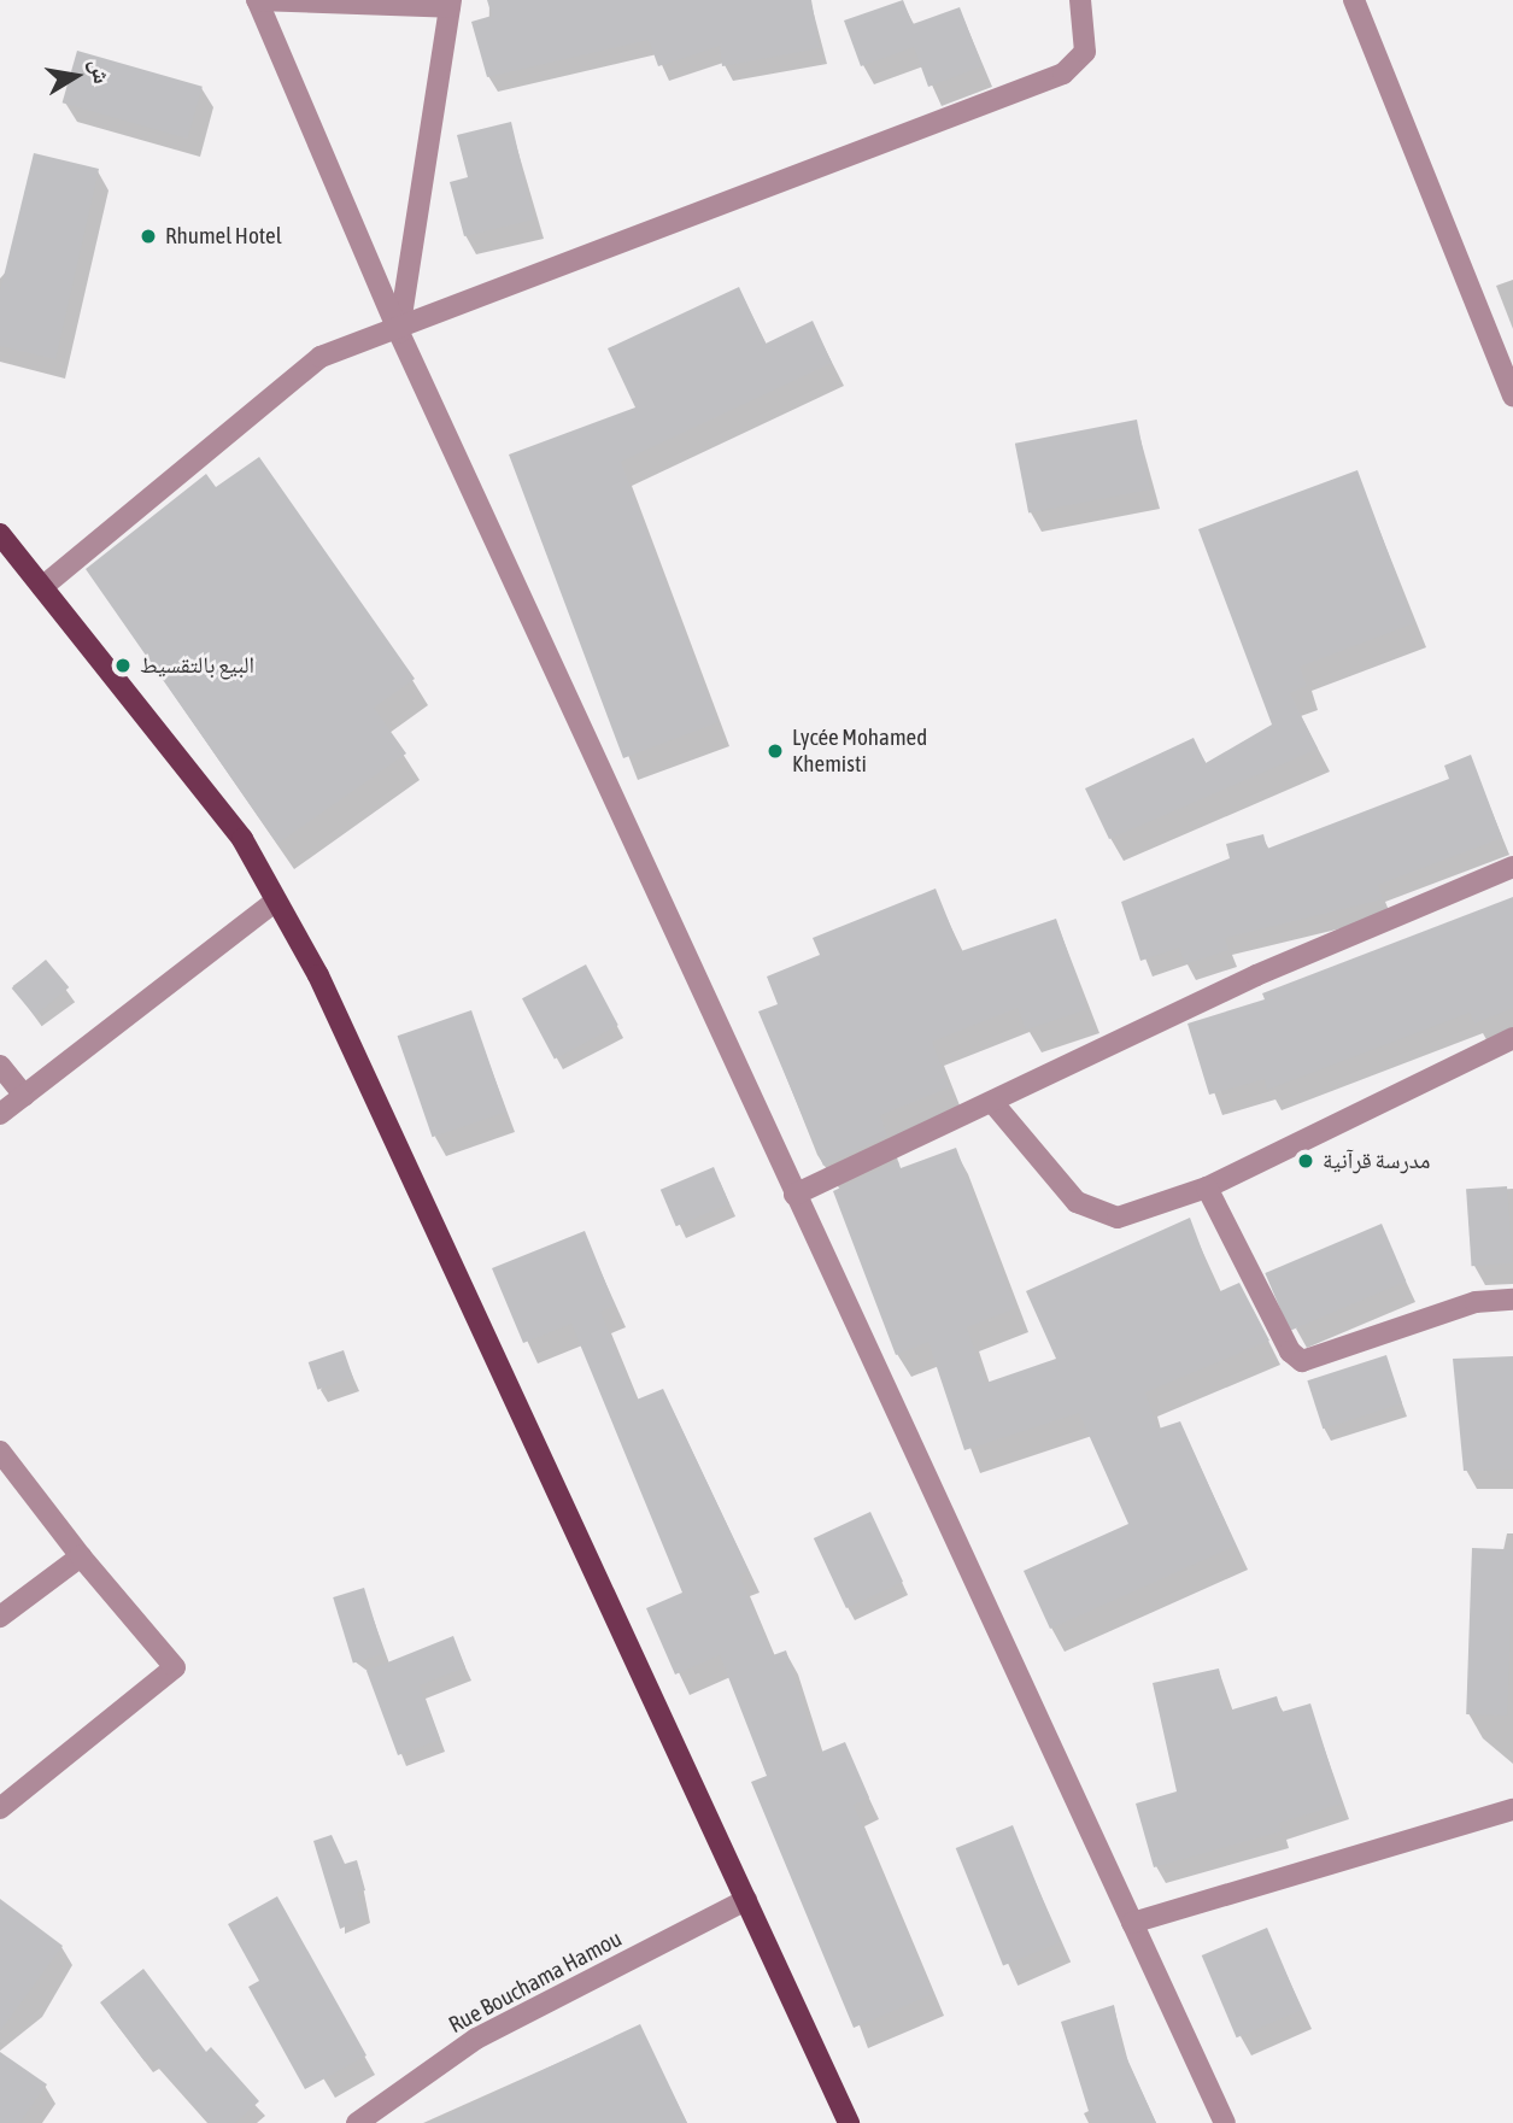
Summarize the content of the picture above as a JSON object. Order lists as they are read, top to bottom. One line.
{"streets":{"street":["Rue Bouchama Hamou"]},"places":["Rhumel Hotel","البيع بالتقسيط","Lycée Mohamed Khemisti","مدرسة قرآنية"],"north":"right"}
